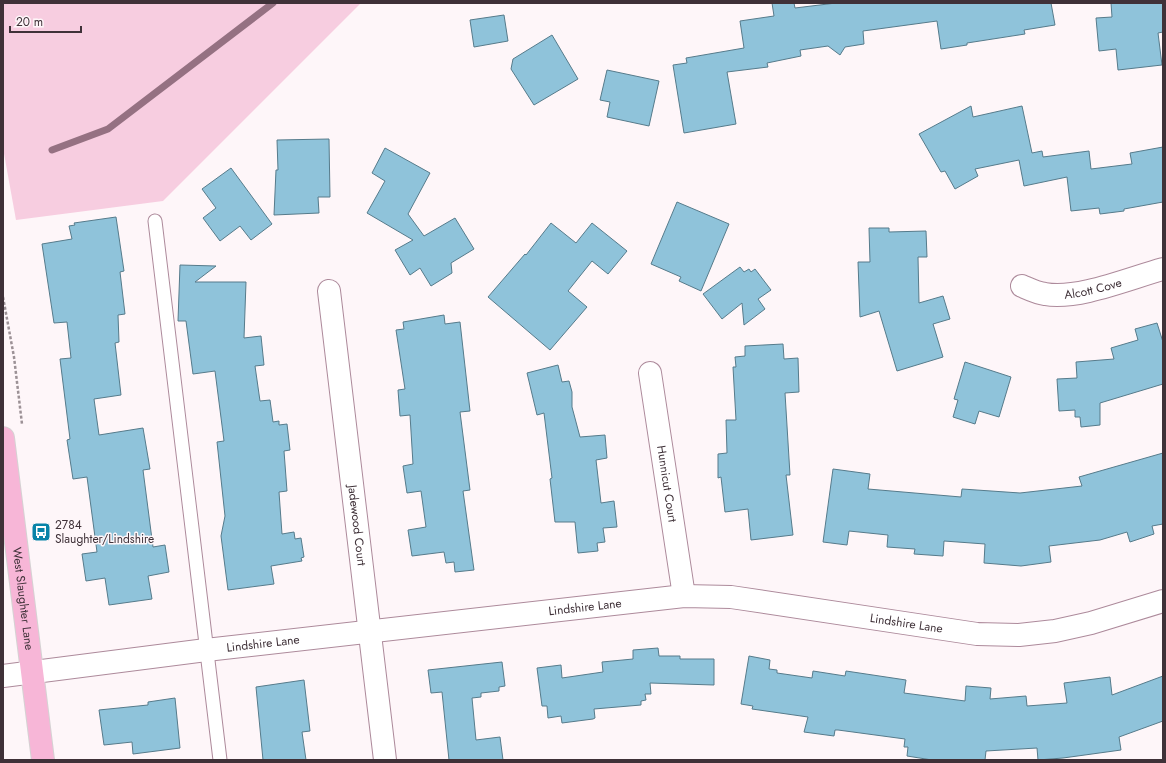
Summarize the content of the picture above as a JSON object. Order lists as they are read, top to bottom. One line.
{"streets":{"main road":["West Slaughter Lane"],"street":["Alcott Cove","Hunnicut Court","Jadewood Court","Lindshire Lane"]},"crossings":[["Hunnicut Court","Lindshire Lane"],["Jadewood Court","Lindshire Lane"],["West Slaughter Lane","Lindshire Lane"]],"places":{"bus stop":["2784 Slaughter/Lindshire"]},"scale_bar":"20 m"}
